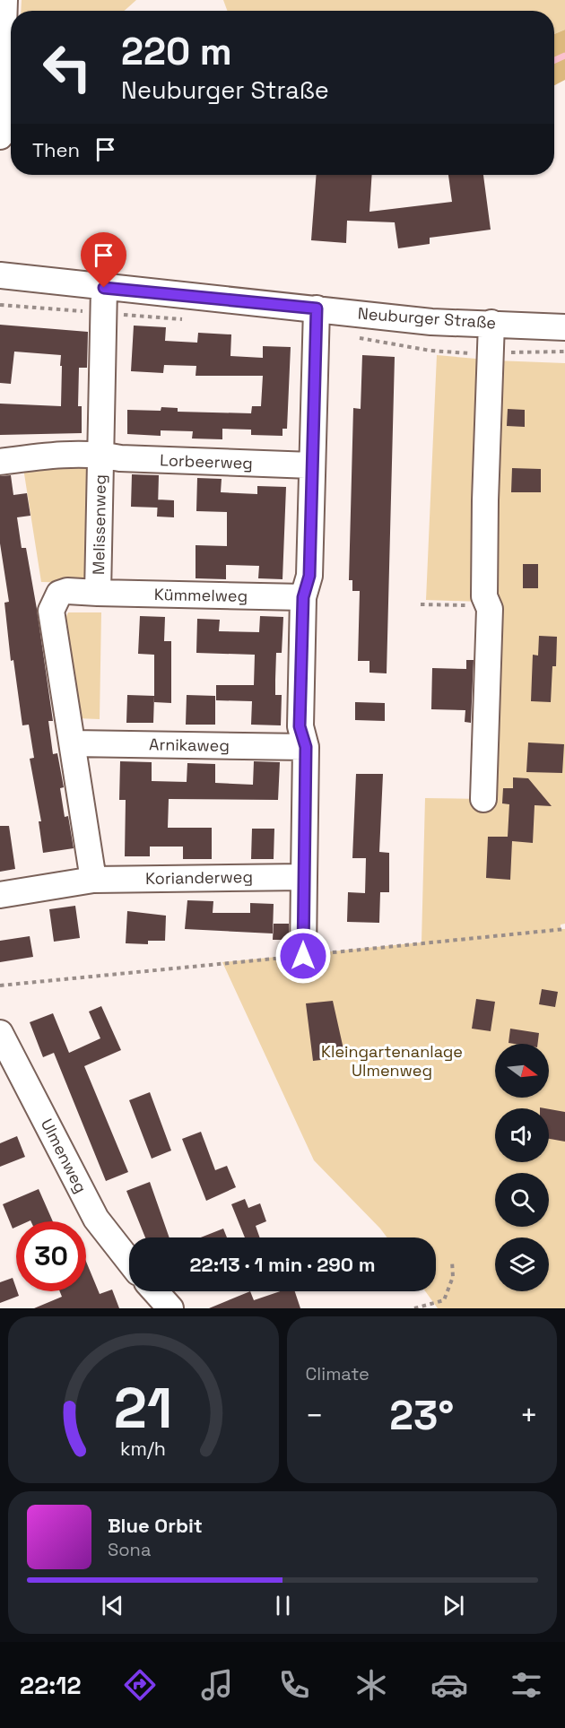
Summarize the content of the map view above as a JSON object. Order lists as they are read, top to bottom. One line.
{"streets":{"street":["Neuburger Straße","Lorbeerweg","Melissenweg","Kümmelweg","Arnikaweg","Korianderweg","Ulmenweg"]},"crossings":[["Neuburger Straße","Melissenweg"],["Lorbeerweg","Melissenweg"],["Melissenweg","Kümmelweg"],["Melissenweg","Arnikaweg"],["Melissenweg","Korianderweg"]],"parks":["Kleingartenanlage Ulmenweg"],"north":"right","page":{"turn":["220 m","Neuburger Straße"],"then":"Then","limit":"30","trip":"22:13 · 1 min · 290 m","tile":"Climate","heat":["−","23°","+"],"song":["Blue Orbit","Sona"],"tabs":"22:12","gauge":["21","km/h"]}}
